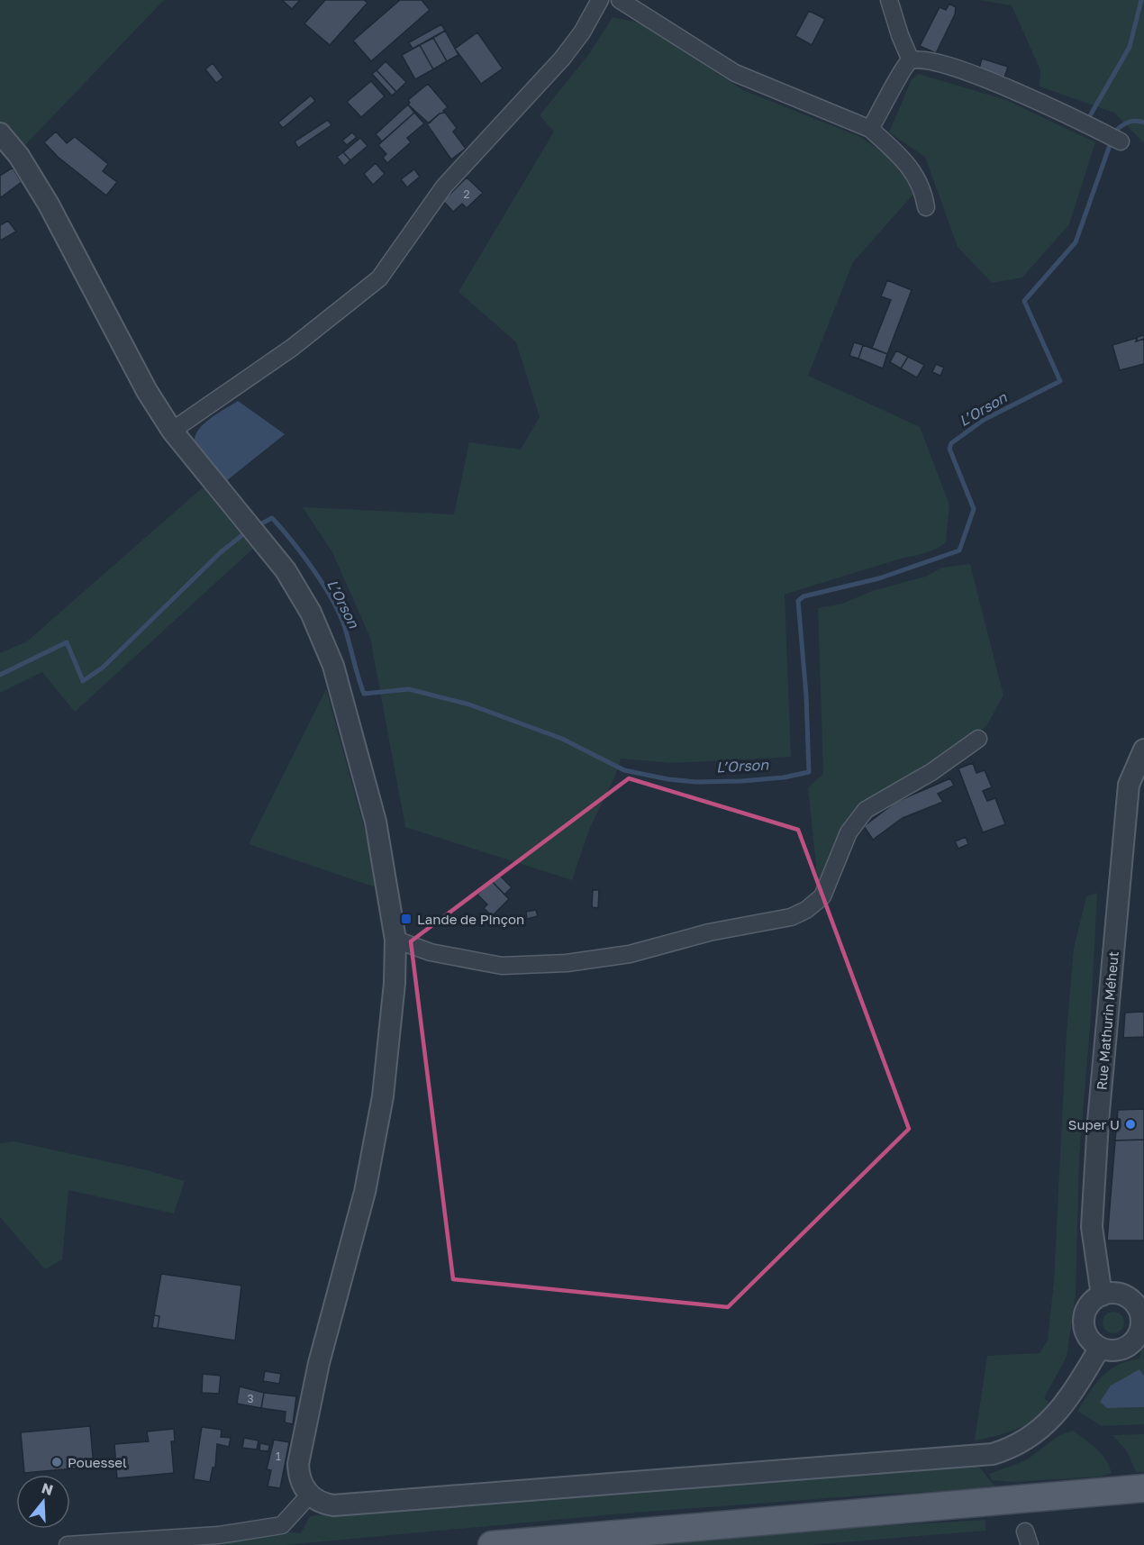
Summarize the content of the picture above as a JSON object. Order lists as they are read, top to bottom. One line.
{"streets":{"street":["Rue Mathurin Méheut"]},"water":["L’Orson"],"places":{"transit":["Lande de Pinçon"],"other":["Super U","Pouessel"]},"house_numbers":["2","3","1"],"north":"top"}
